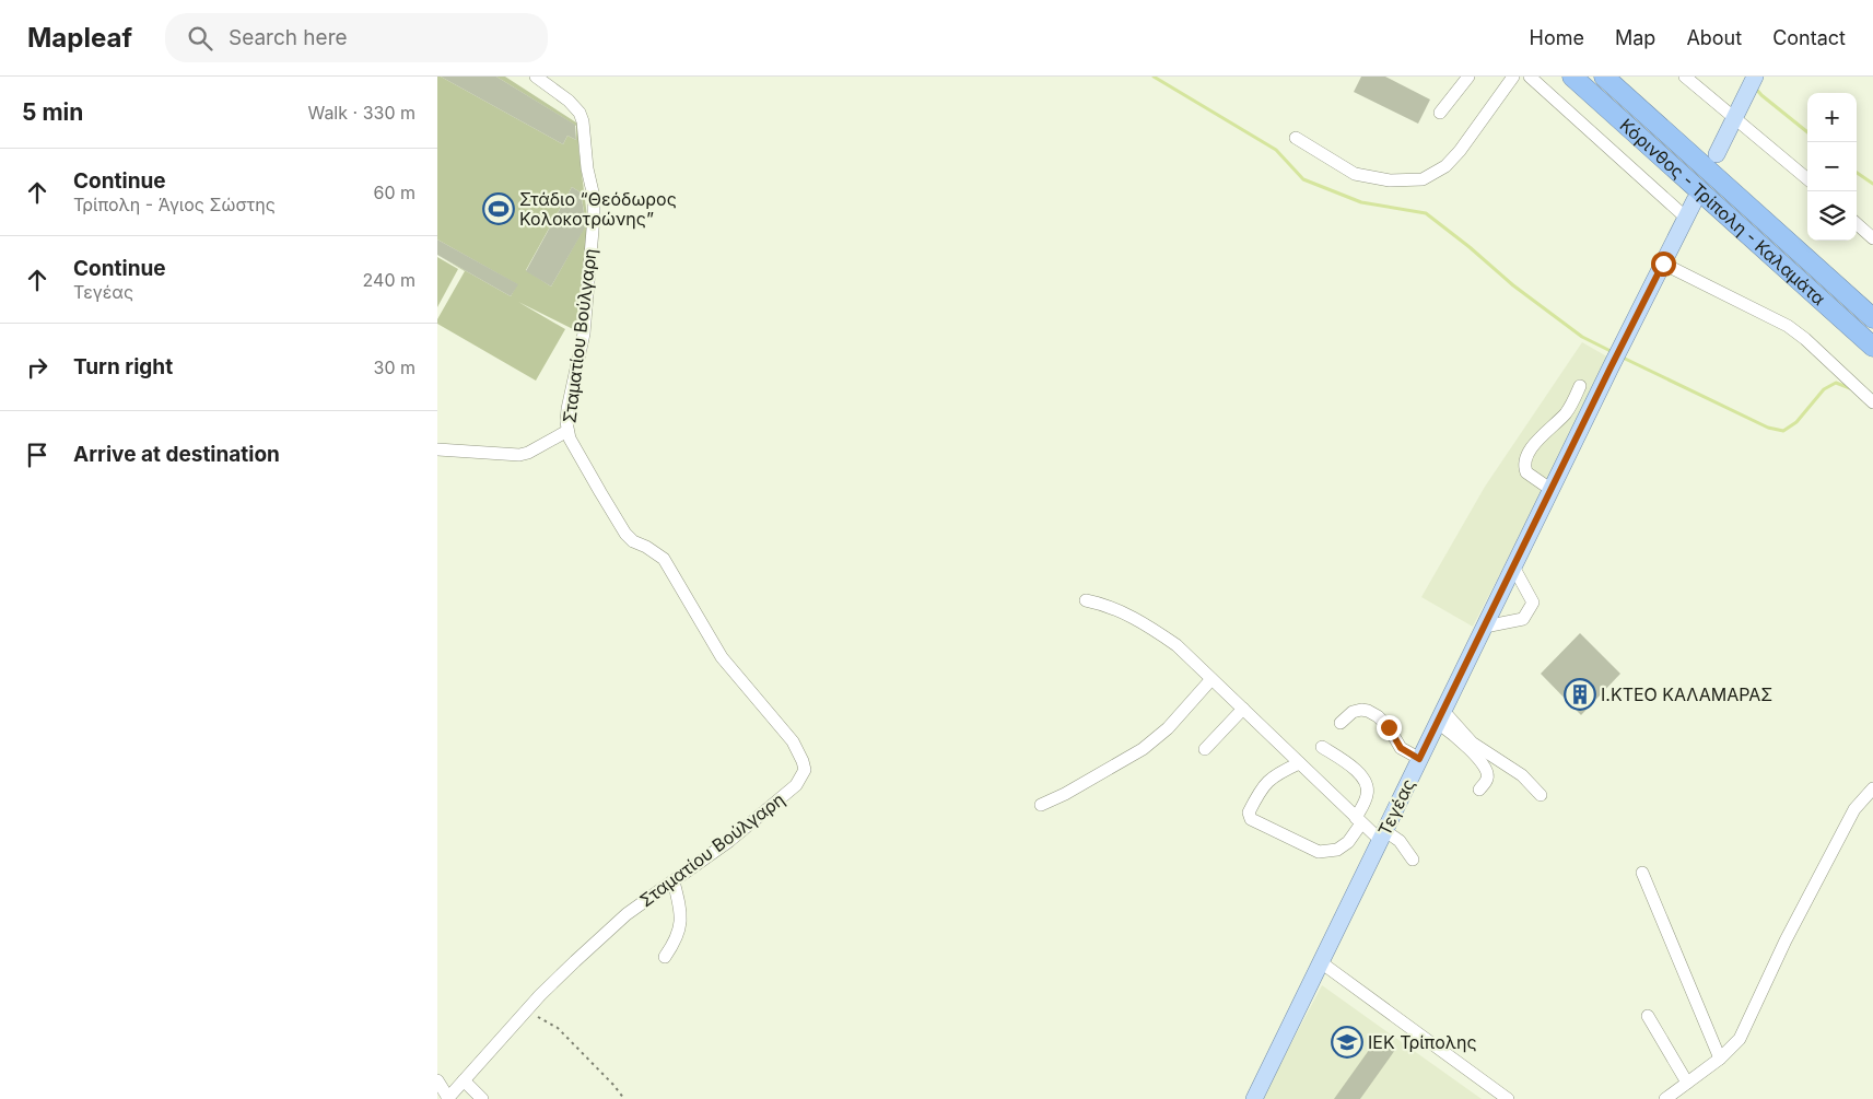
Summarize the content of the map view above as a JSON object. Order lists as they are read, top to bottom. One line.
{"streets":{"highway":["Κόρινθος - Τρίπολη - Καλαμάτα"],"main road":["Τεγέας"],"street":["Σταματίου Βούλγαρη"]},"places":{"sports":["Στάδιο “Θεόδωρος Κολοκοτρώνης”"],"building":["Ι.ΚΤΕΟ ΚΑΛΑΜΑΡΑΣ"],"school or university":["ΙΕΚ Τρίπολης"]},"page":{"header":"Mapleaf","search":"Search here","nav":["Home","Map","About","Contact"],"heading":["5 min","Walk · 330 m"],"map_buttons":["+","−"],"list":[["Continue","Τρίπολη - Άγιος Σώστης","60 m"],["Continue","Τεγέας","240 m"],["Turn right","30 m"],"Arrive at destination"]}}
